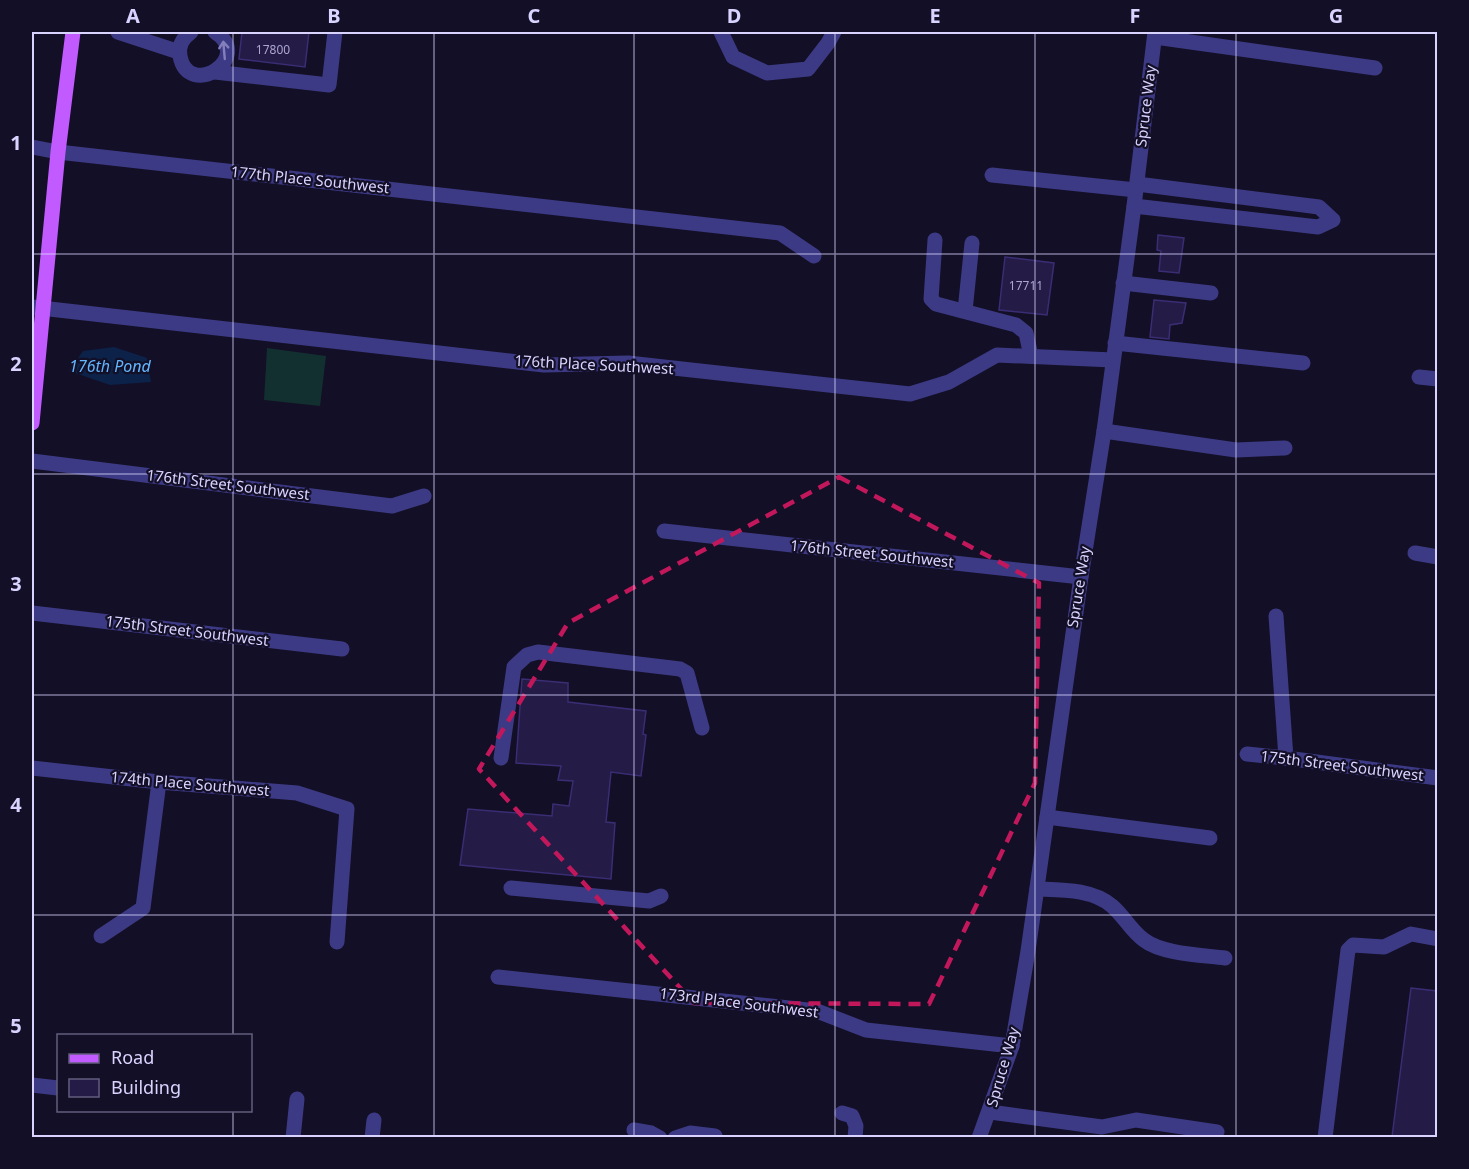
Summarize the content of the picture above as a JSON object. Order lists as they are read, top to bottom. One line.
{"streets":{"street":["Spruce Way","177th Place Southwest","176th Place Southwest","176th Street Southwest","175th Street Southwest","174th Place Southwest","173rd Place Southwest"]},"crossings":[["Spruce Way","176th Place Southwest"],["Spruce Way","176th Street Southwest"],["Spruce Way","173rd Place Southwest"]],"water":["176th Pond"],"house_numbers":["17800","17711"],"legend":["Road","Building"],"grid":{"columns":["A","B","C","D","E","F","G"],"rows":["1","2","3","4","5"]}}
